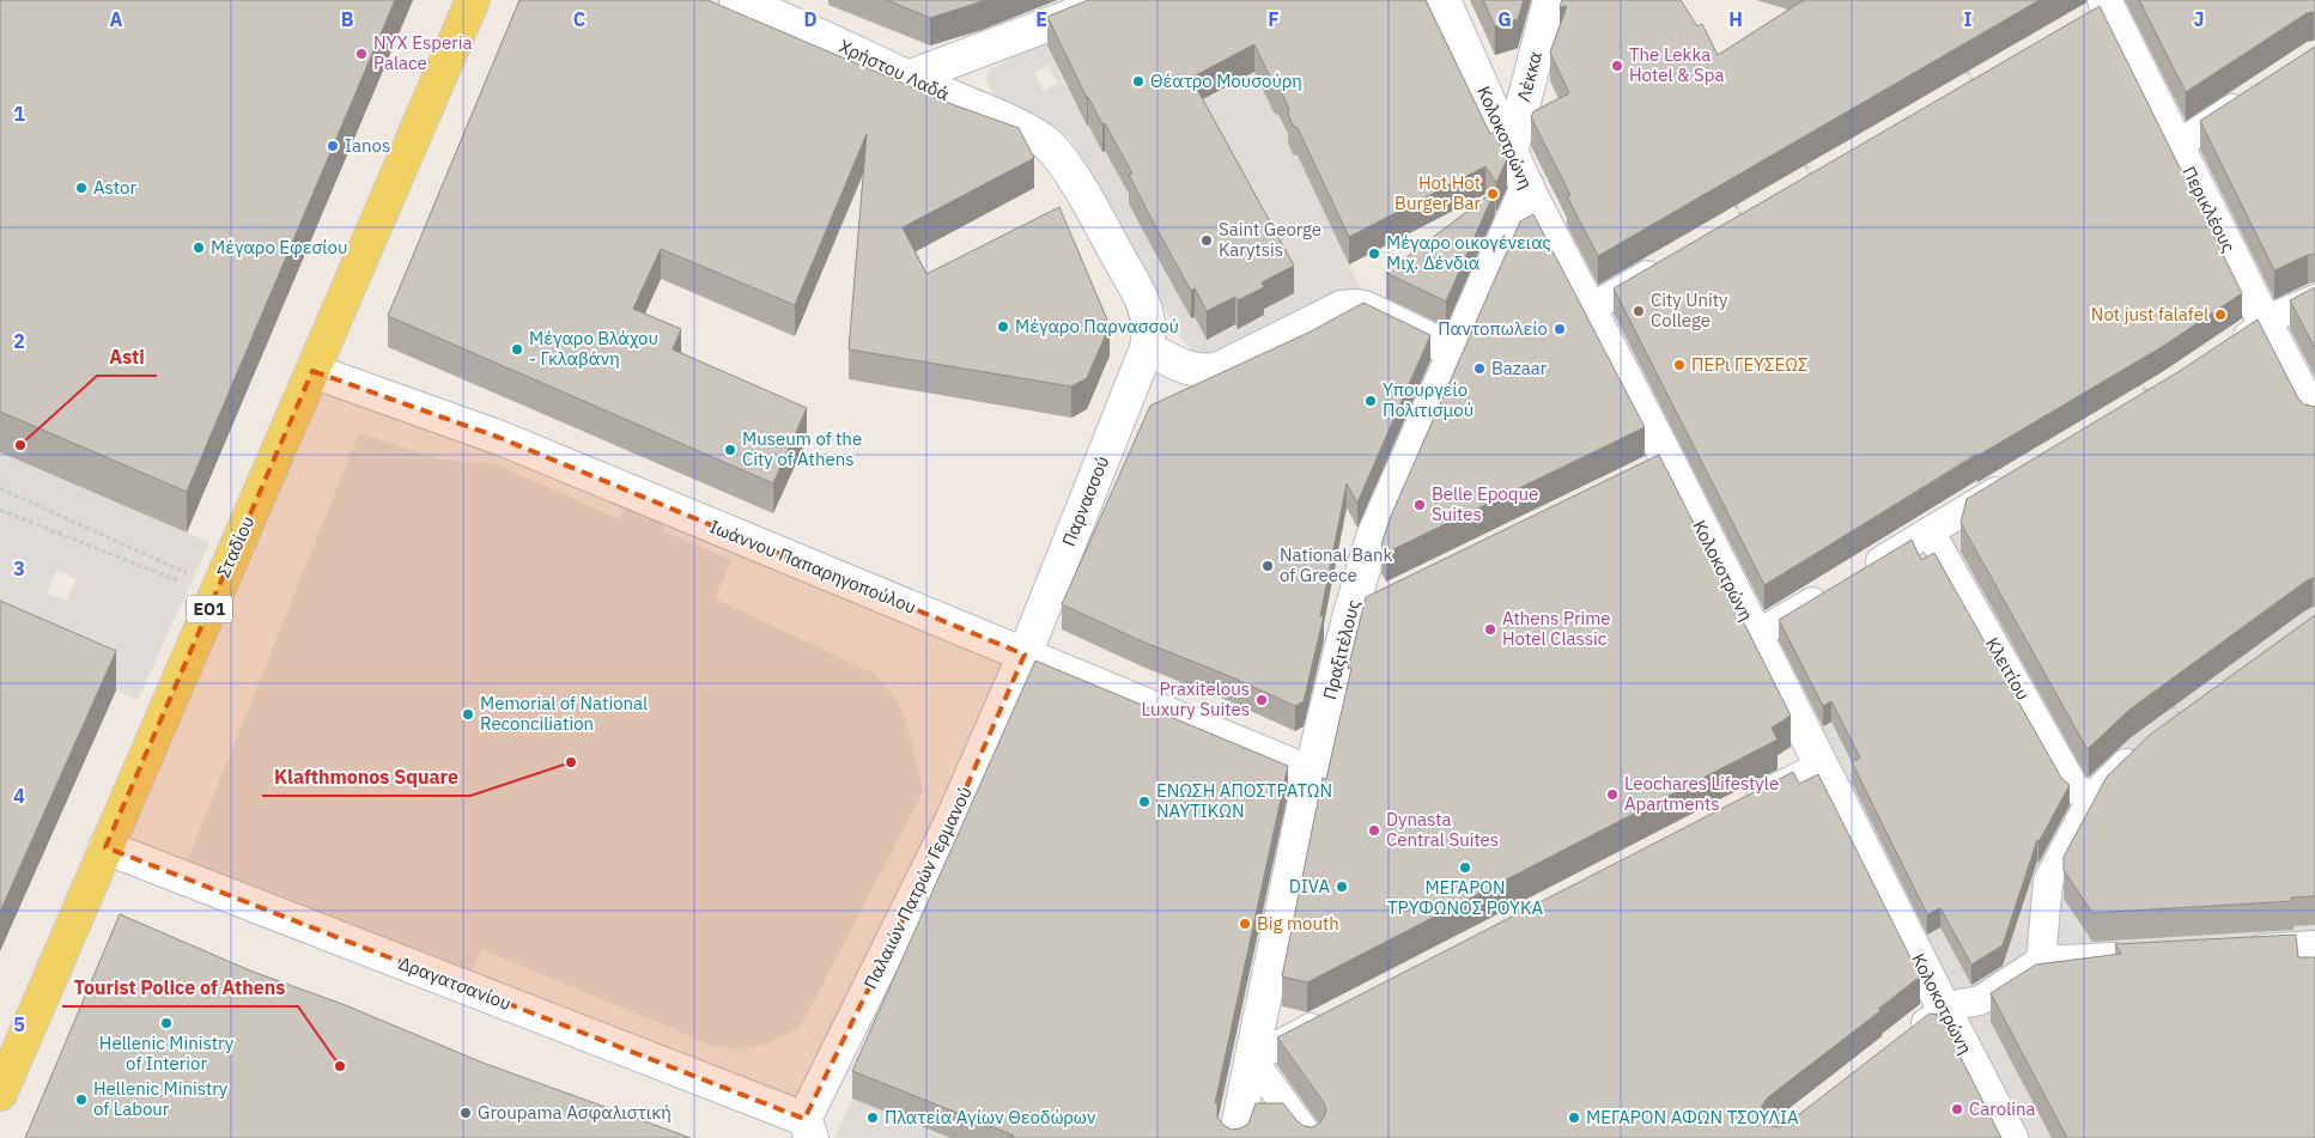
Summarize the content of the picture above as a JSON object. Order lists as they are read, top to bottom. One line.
{"streets":{"main road":["Σταδίου","ΕΟ1"],"street":["Χρήστου Λαδά","Λέκκα","Κολοκοτρώνη","Περικλέους","Παρνασσού","Ιωάννου Παπαρηγοπούλου","Πραξιτέλους","Κλειτίου","Παλαιών Πατρών Γερμανού","Δραγατσανίου"]},"crossings":[["Χρήστου Λαδά","Παρνασσού"],["Λέκκα","Κολοκοτρώνη"],["Κολοκοτρώνη","Πραξιτέλους"],["Παρνασσού","Ιωάννου Παπαρηγοπούλου"],["Παρνασσού","Παλαιών Πατρών Γερμανού"],["Σταδίου","Ιωάννου Παπαρηγοπούλου"],["Σταδίου","Δραγατσανίου"],["Ιωάννου Παπαρηγοπούλου","Πραξιτέλους"],["Ιωάννου Παπαρηγοπούλου","Παλαιών Πατρών Γερμανού"],["Παλαιών Πατρών Γερμανού","Δραγατσανίου"]],"places":["NYX Esperia Palace","The Lekka Hotel & Spa","Θέατρο Μουσούρη","Ianos","Astor","Hot Hot Burger Bar","Saint George Karytsis","Μέγαρο Εφεσίου","Μέγαρο οικογένειας Μιχ. Δένδια","City Unity College","Not just falafel","Μέγαρο Παρνασσού","Παντοπωλείο","Μέγαρο Βλάχου - Γκλαβάνη","ΠΕΡι ΓΕΥΣΕΩΣ","Bazaar","Υπουργείο Πολιτισμού","Asti","Museum of the City of Athens","Belle Epoque Suites","National Bank of Greece","Athens Prime Hotel Classic","Praxitelous Luxury Suites","Memorial of National Reconciliation","Klafthmonos Square","Leochares Lifestyle Apartments","ΕΝΩΣΗ ΑΠΟΣΤΡΑΤΩΝ ΝΑΥΤΙΚΩΝ","Dynasta Central Suites","ΜΕΓΑΡΟΝ ΤΡΥΦΩΝΟΣ ΡΟΥΚΑ","DIVA","Big mouth","Hellenic Ministry of Interior","Tourist Police of Athens","Hellenic Ministry of Labour","Carolina","Groupama Ασφαλιστική","Πλατεία Αγίων Θεοδώρων","ΜΕΓΑΡΟΝ ΑΦΩΝ ΤΣΟΥΛΙΑ"],"grid":{"columns":["A","B","C","D","E","F","G","H","I","J"],"rows":["1","2","3","4","5"]}}
